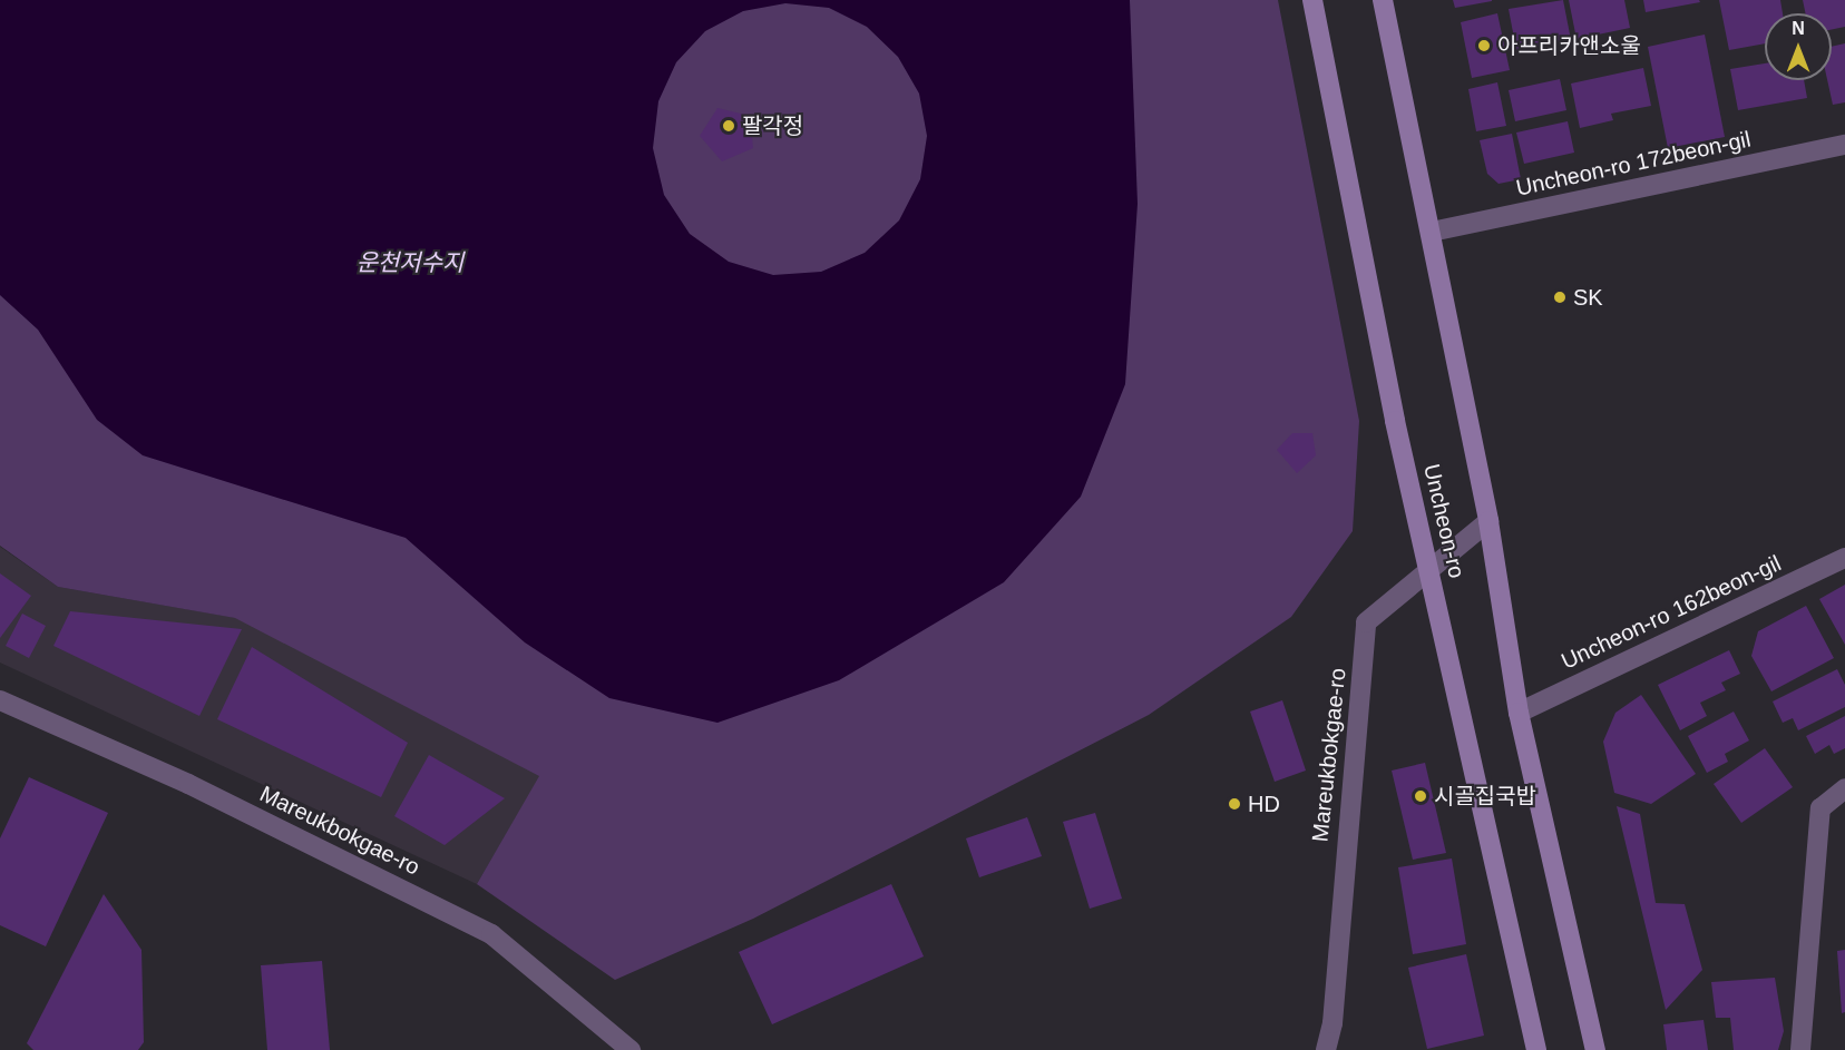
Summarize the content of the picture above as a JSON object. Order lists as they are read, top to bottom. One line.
{"streets":{"street":["Uncheon-ro 172beon-gil","Uncheon-ro","Uncheon-ro 162beon-gil","Mareukbokgae-ro"]},"crossings":[["Uncheon-ro 172beon-gil","Uncheon-ro"],["Uncheon-ro","Uncheon-ro 162beon-gil"],["Uncheon-ro","Mareukbokgae-ro"]],"water":["운천저수지"],"places":["아프리카앤소울","팔각정","SK","시골집국밥","HD"],"north":"top"}
